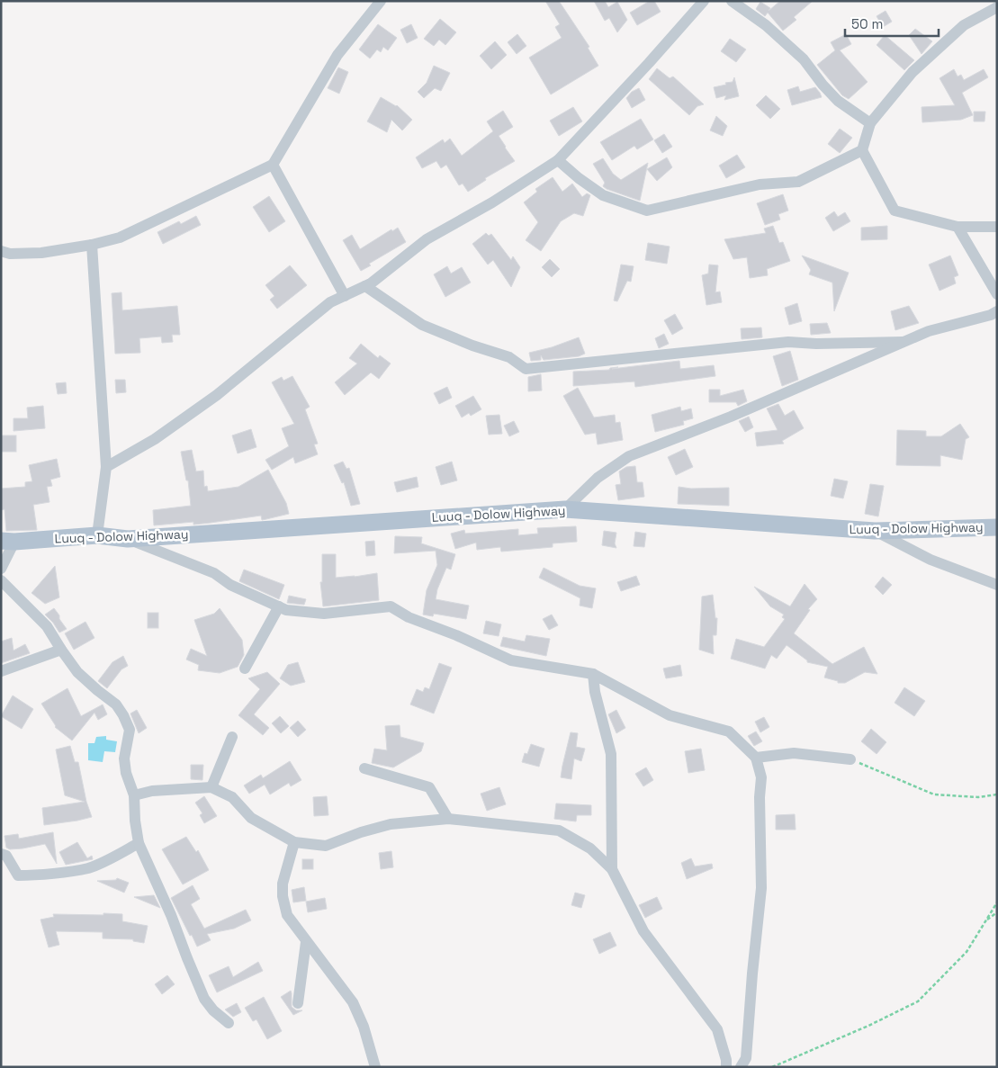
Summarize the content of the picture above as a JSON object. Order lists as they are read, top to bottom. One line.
{"streets":{"main road":["Luuq - Dolow Highway"]},"scale_bar":"50 m"}
